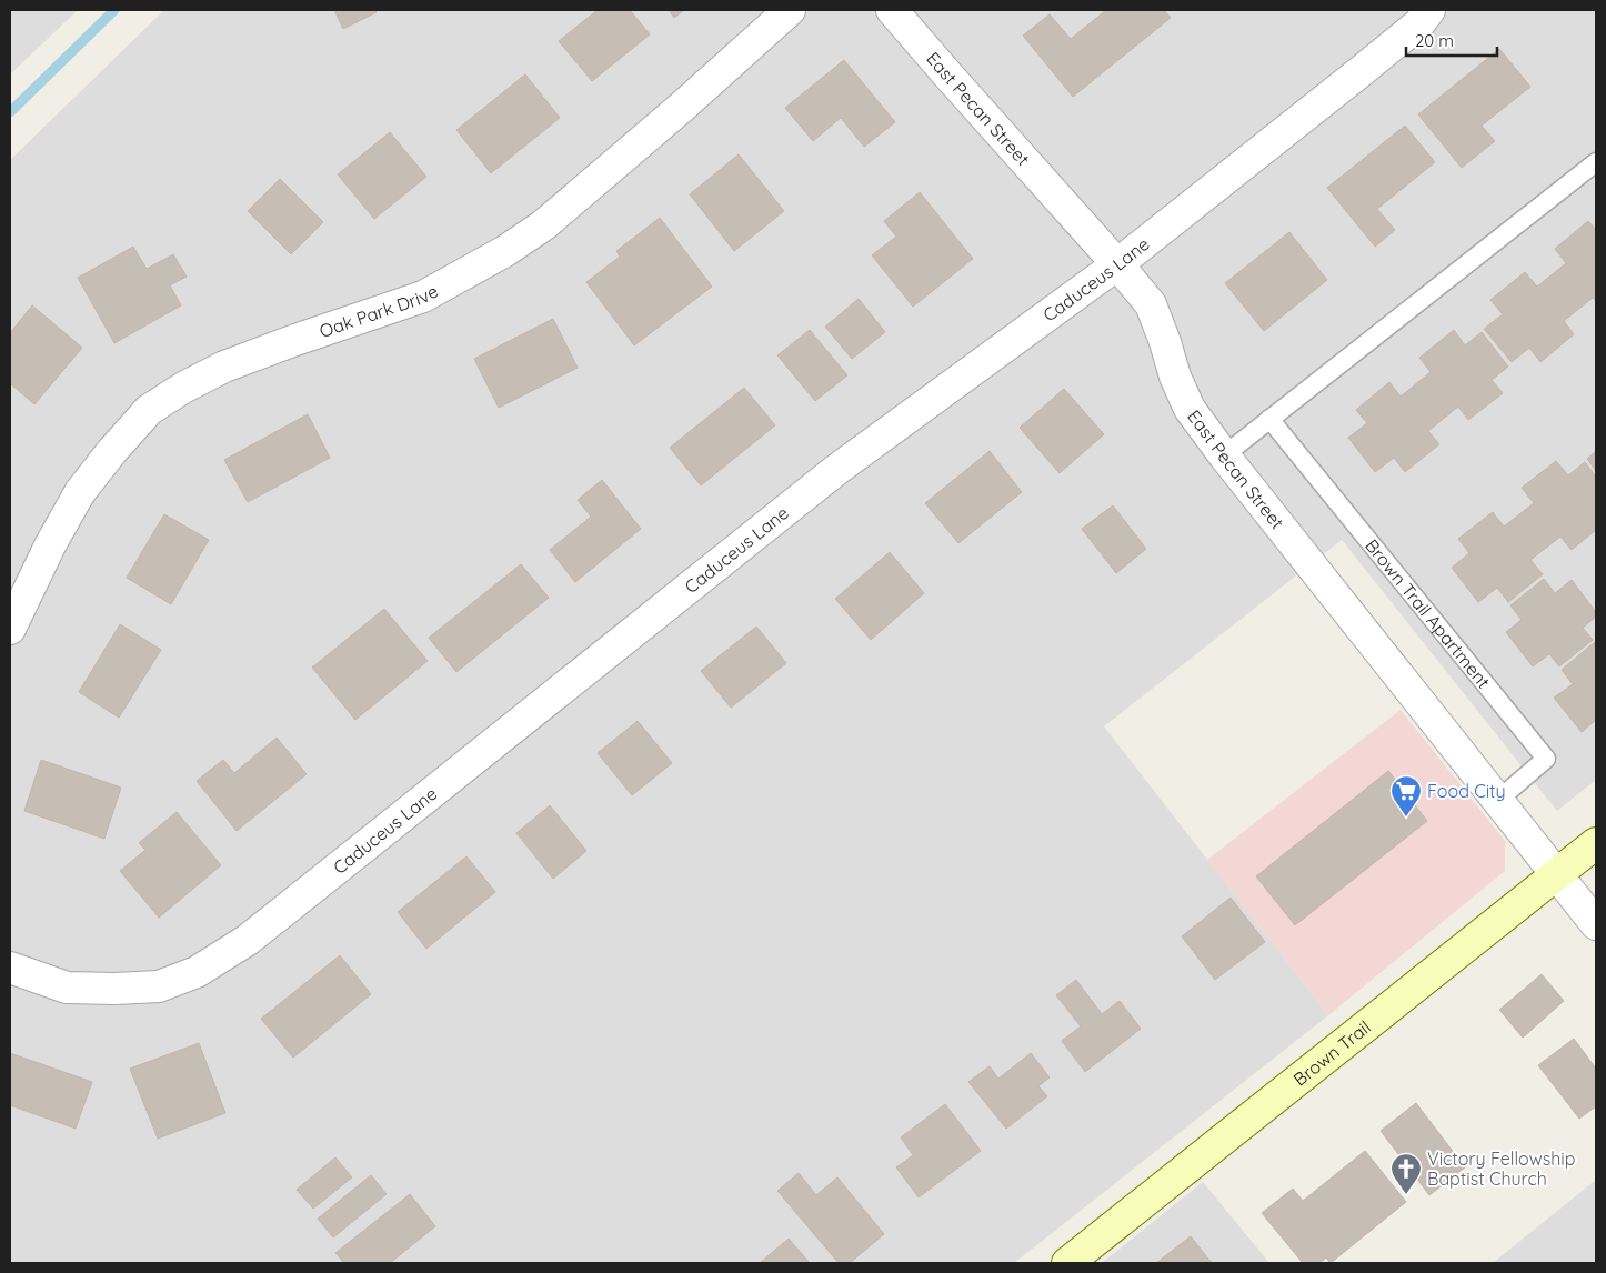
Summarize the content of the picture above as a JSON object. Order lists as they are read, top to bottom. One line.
{"streets":{"main road":["Brown Trail"],"street":["East Pecan Street","Caduceus Lane","Oak Park Drive"],"lane":["Brown Trail Apartment"]},"crossings":[["East Pecan Street","Caduceus Lane"],["East Pecan Street","Brown Trail Apartment"],["East Pecan Street","Brown Trail"]],"places":{"supermarket":["Food City"],"church":["Victory Fellowship Baptist Church"]},"scale_bar":"20 m"}
